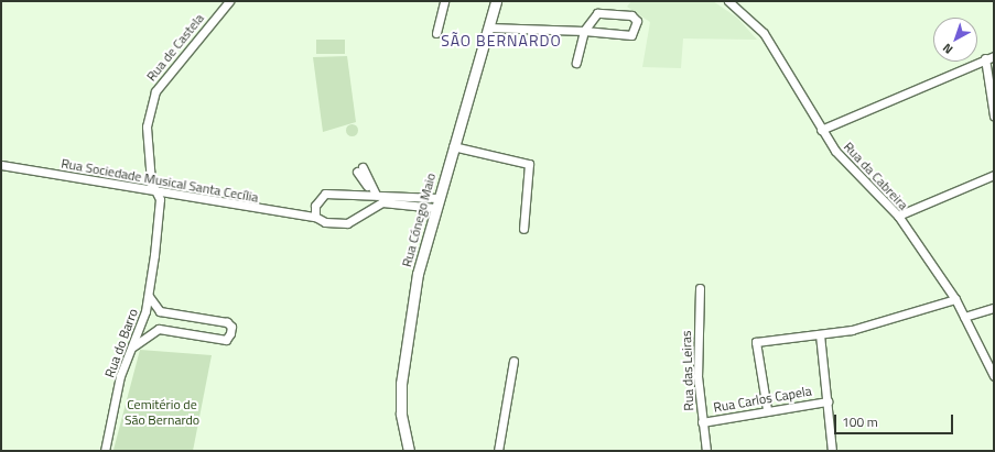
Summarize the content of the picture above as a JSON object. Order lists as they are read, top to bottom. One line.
{"streets":{"main road":["Rua Cónego Maio"],"street":["Rua de Castela","Rua da Cabreira","Rua Sociedade Musical Santa Cecília","Rua do Barro","Rua das Leiras","Rua Carlos Capela"]},"crossings":[["Rua de Castela","Rua Sociedade Musical Santa Cecília"],["Rua de Castela","Rua do Barro"],["Rua Sociedade Musical Santa Cecília","Rua Cónego Maio"],["Rua Sociedade Musical Santa Cecília","Rua do Barro"],["Rua das Leiras","Rua Carlos Capela"]],"districts":["SÃO BERNARDO"],"parks":["Cemitério de São Bernardo"],"scale_bar":"100 m","north":"bottom left"}
